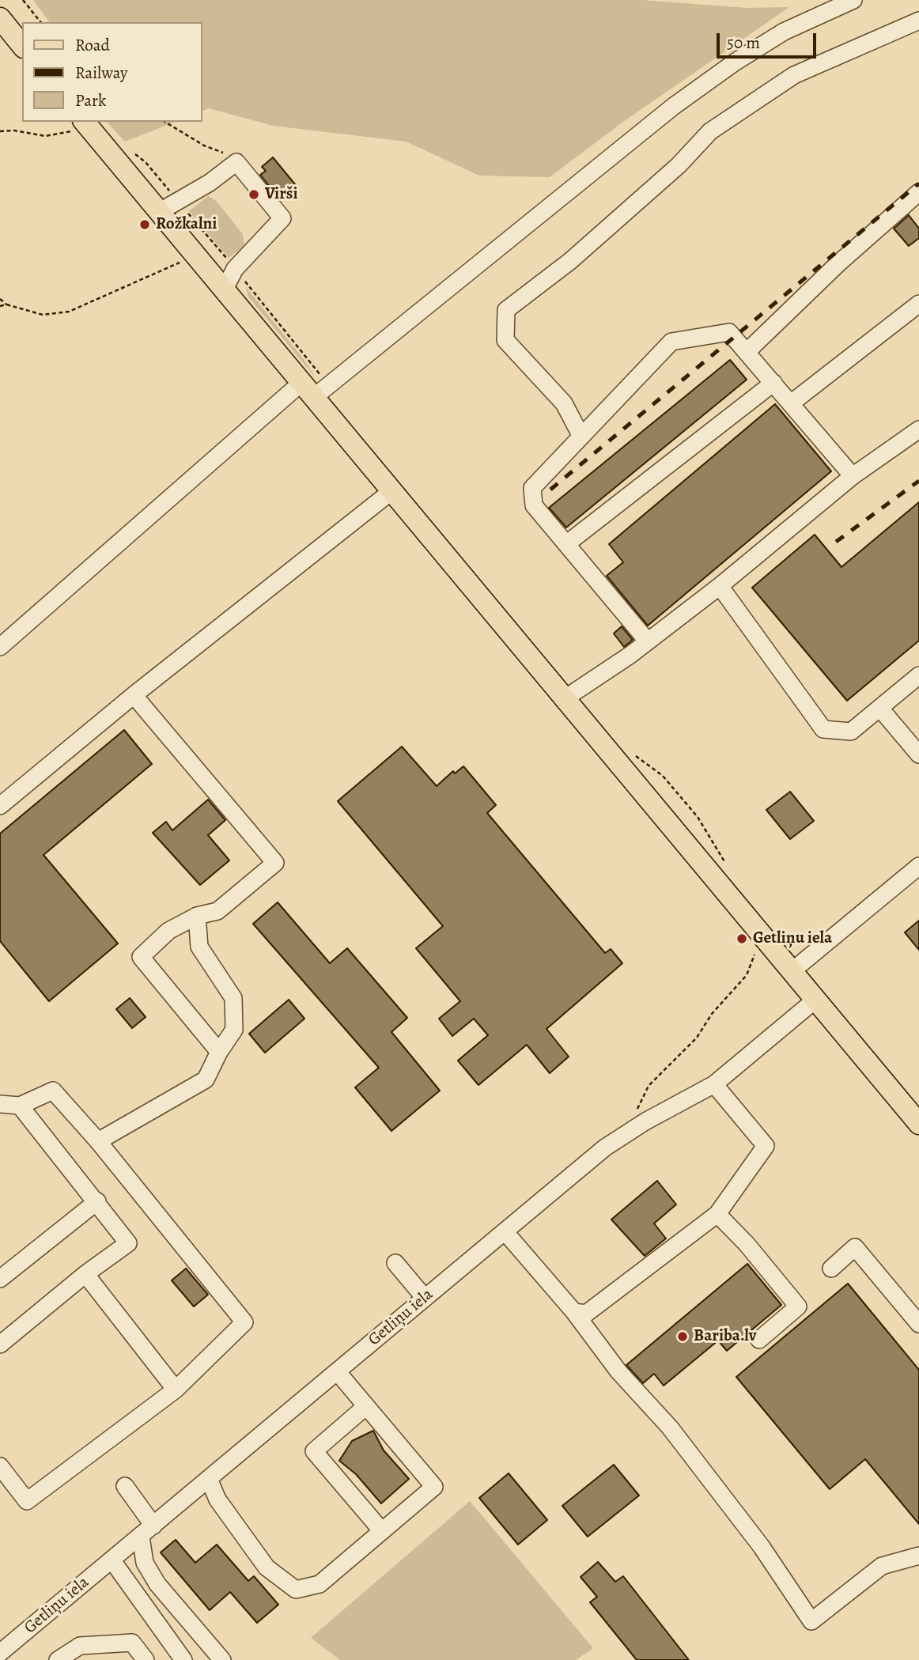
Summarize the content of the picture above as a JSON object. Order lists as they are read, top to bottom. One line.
{"streets":{"street":["Getliņu iela"]},"places":["Virši","Rožkalni","Getliņu iela","Bariba.lv"],"legend":["Road","Railway","Park"],"scale_bar":"50 m"}
